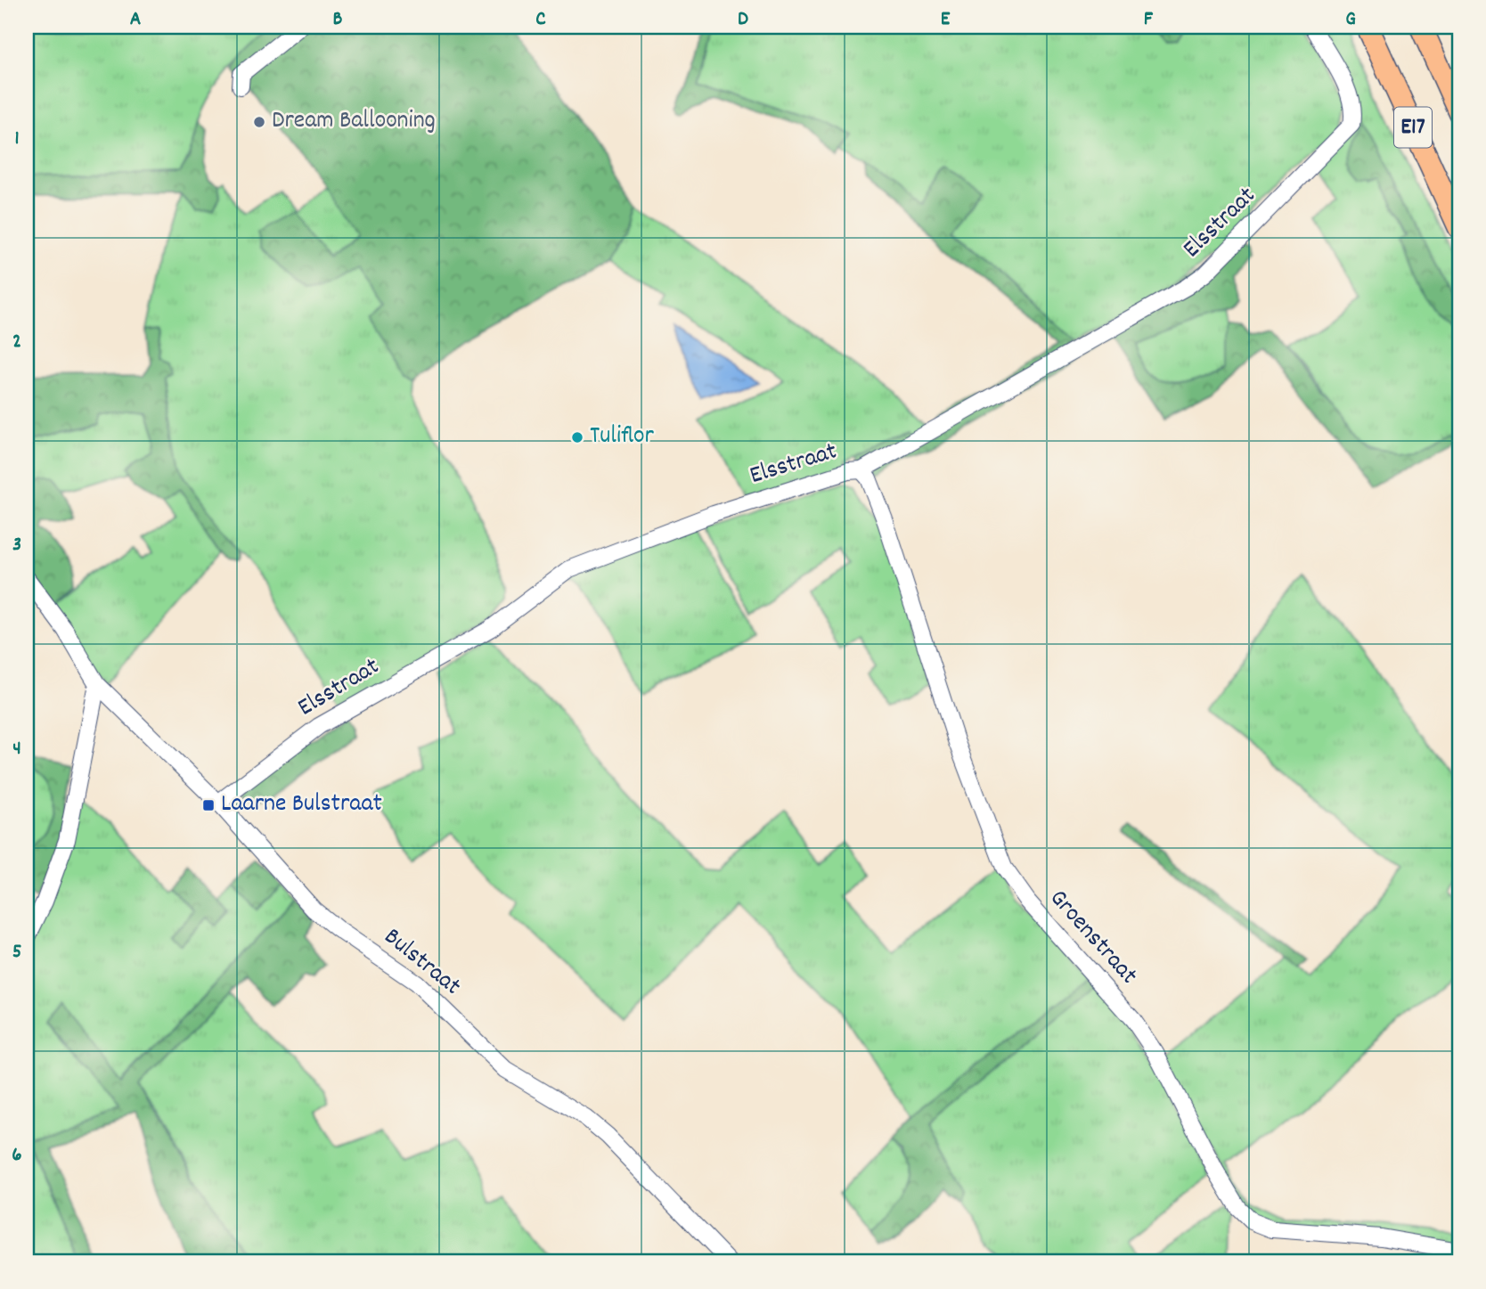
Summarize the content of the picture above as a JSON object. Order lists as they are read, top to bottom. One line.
{"streets":{"highway":["E17"],"street":["Elsstraat","Groenstraat","Bulstraat"]},"crossings":[["Elsstraat","Groenstraat"],["Elsstraat","Bulstraat"]],"places":{"other":["Dream Ballooning","Tuliflor"],"transit":["Laarne Bulstraat"]},"grid":{"columns":["A","B","C","D","E","F","G"],"rows":["1","2","3","4","5","6"]}}
